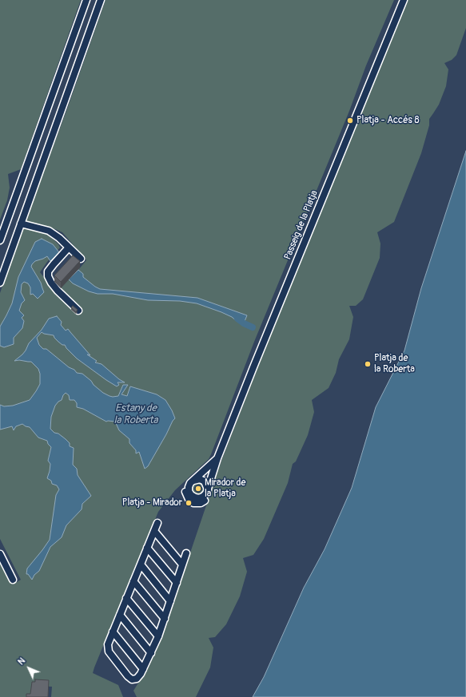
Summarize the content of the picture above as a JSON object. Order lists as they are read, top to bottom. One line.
{"streets":{"street":["Passeig de la Platja"]},"water":["Estany de la Roberta"],"places":["Platja - Accés 8","Platja de la Roberta","Mirador de la Platja","Platja - Mirador"],"north":"top left"}
